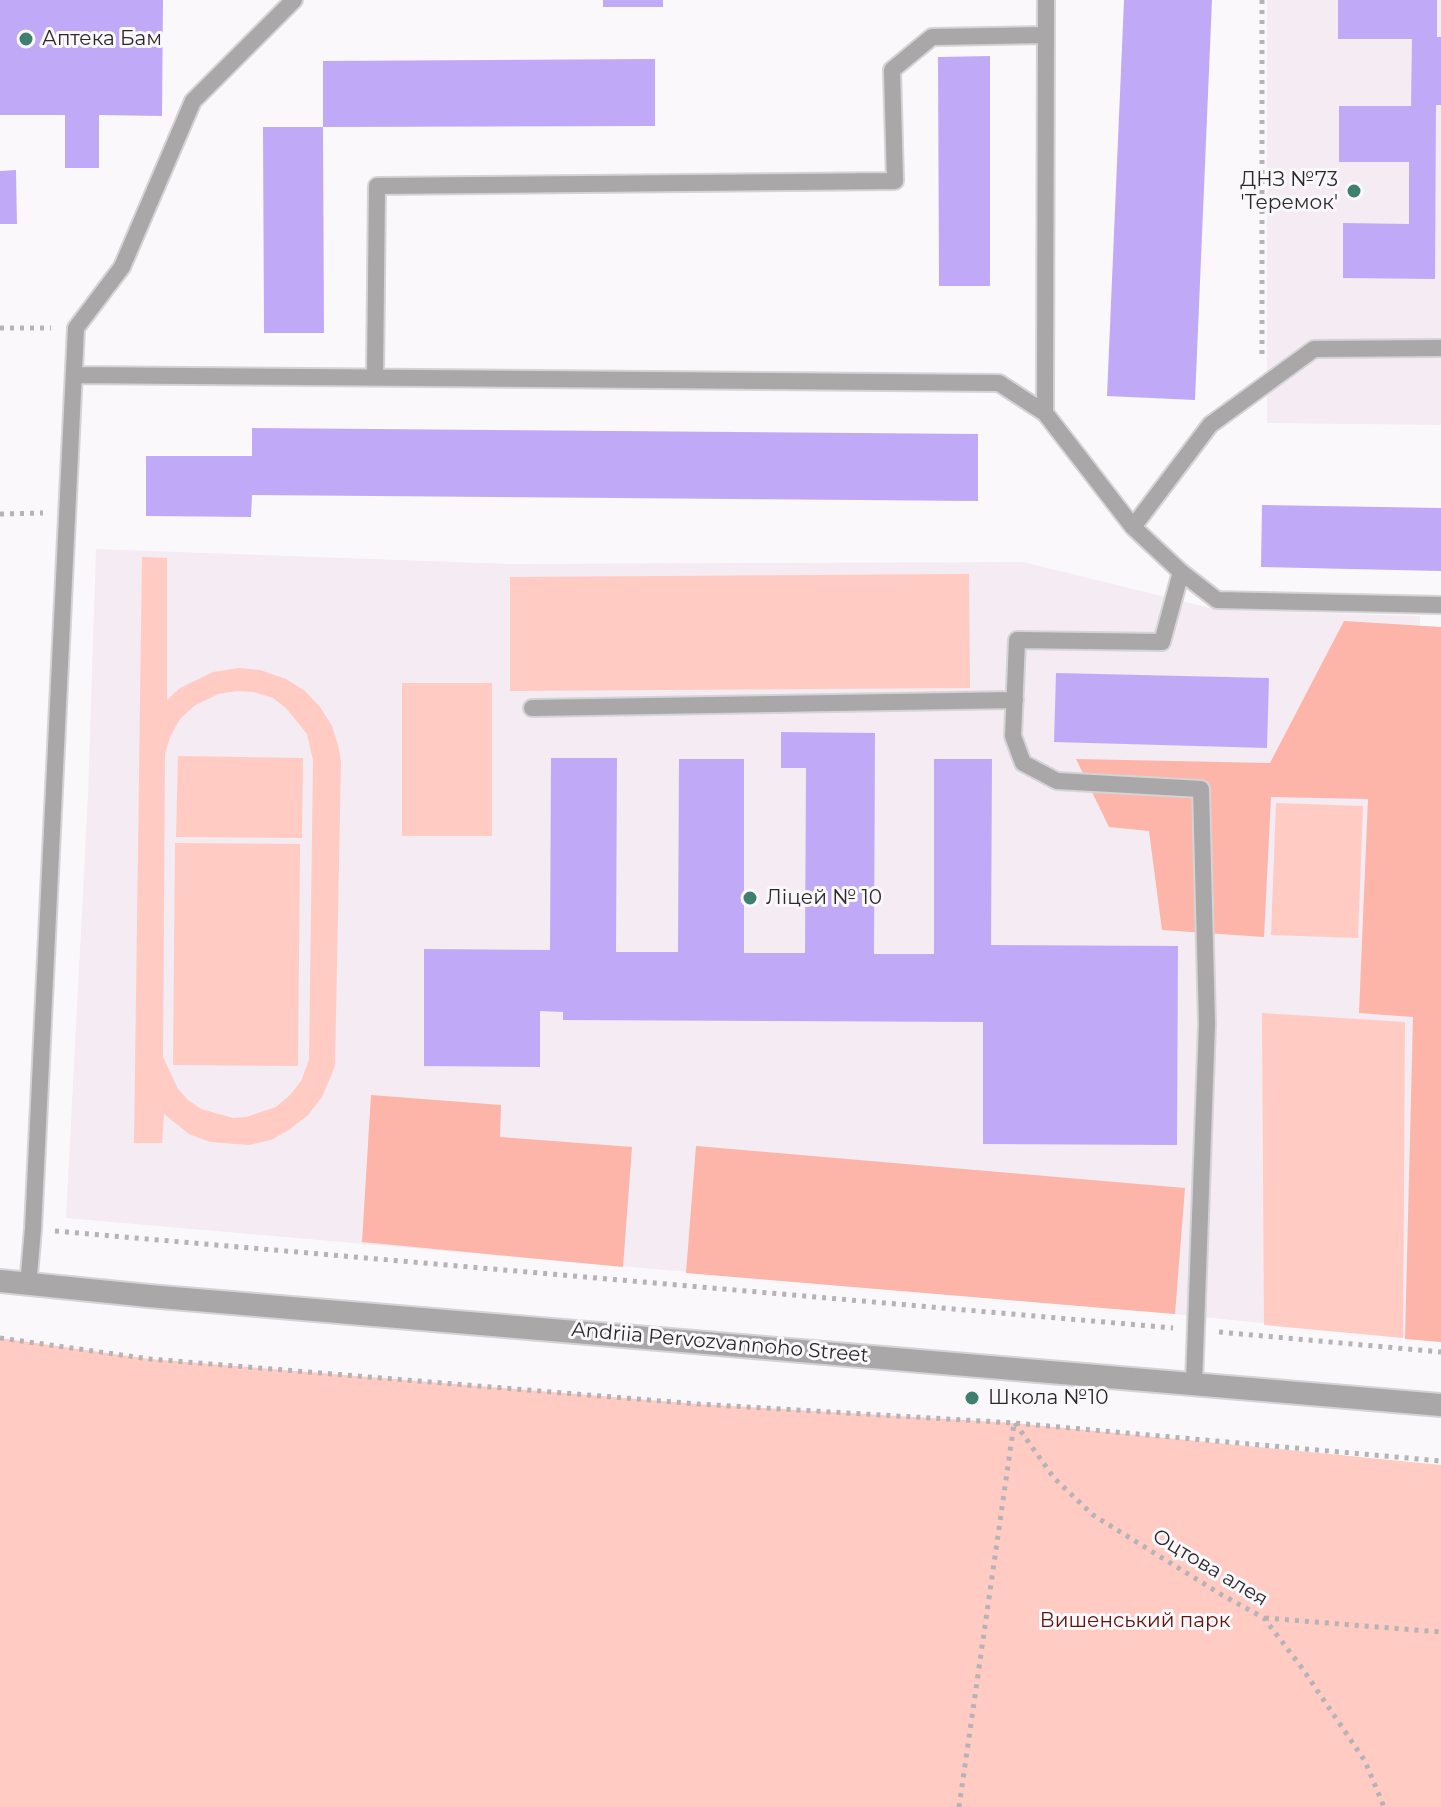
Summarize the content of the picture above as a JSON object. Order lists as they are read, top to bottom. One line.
{"streets":{"street":["Andriia Pervozvannoho Street"],"path":["Оцтова алея"]},"parks":["Вишенський парк"],"places":["Аптека Бам","ДНЗ №73 'Теремок'","Ліцей № 10","Школа №10"]}
